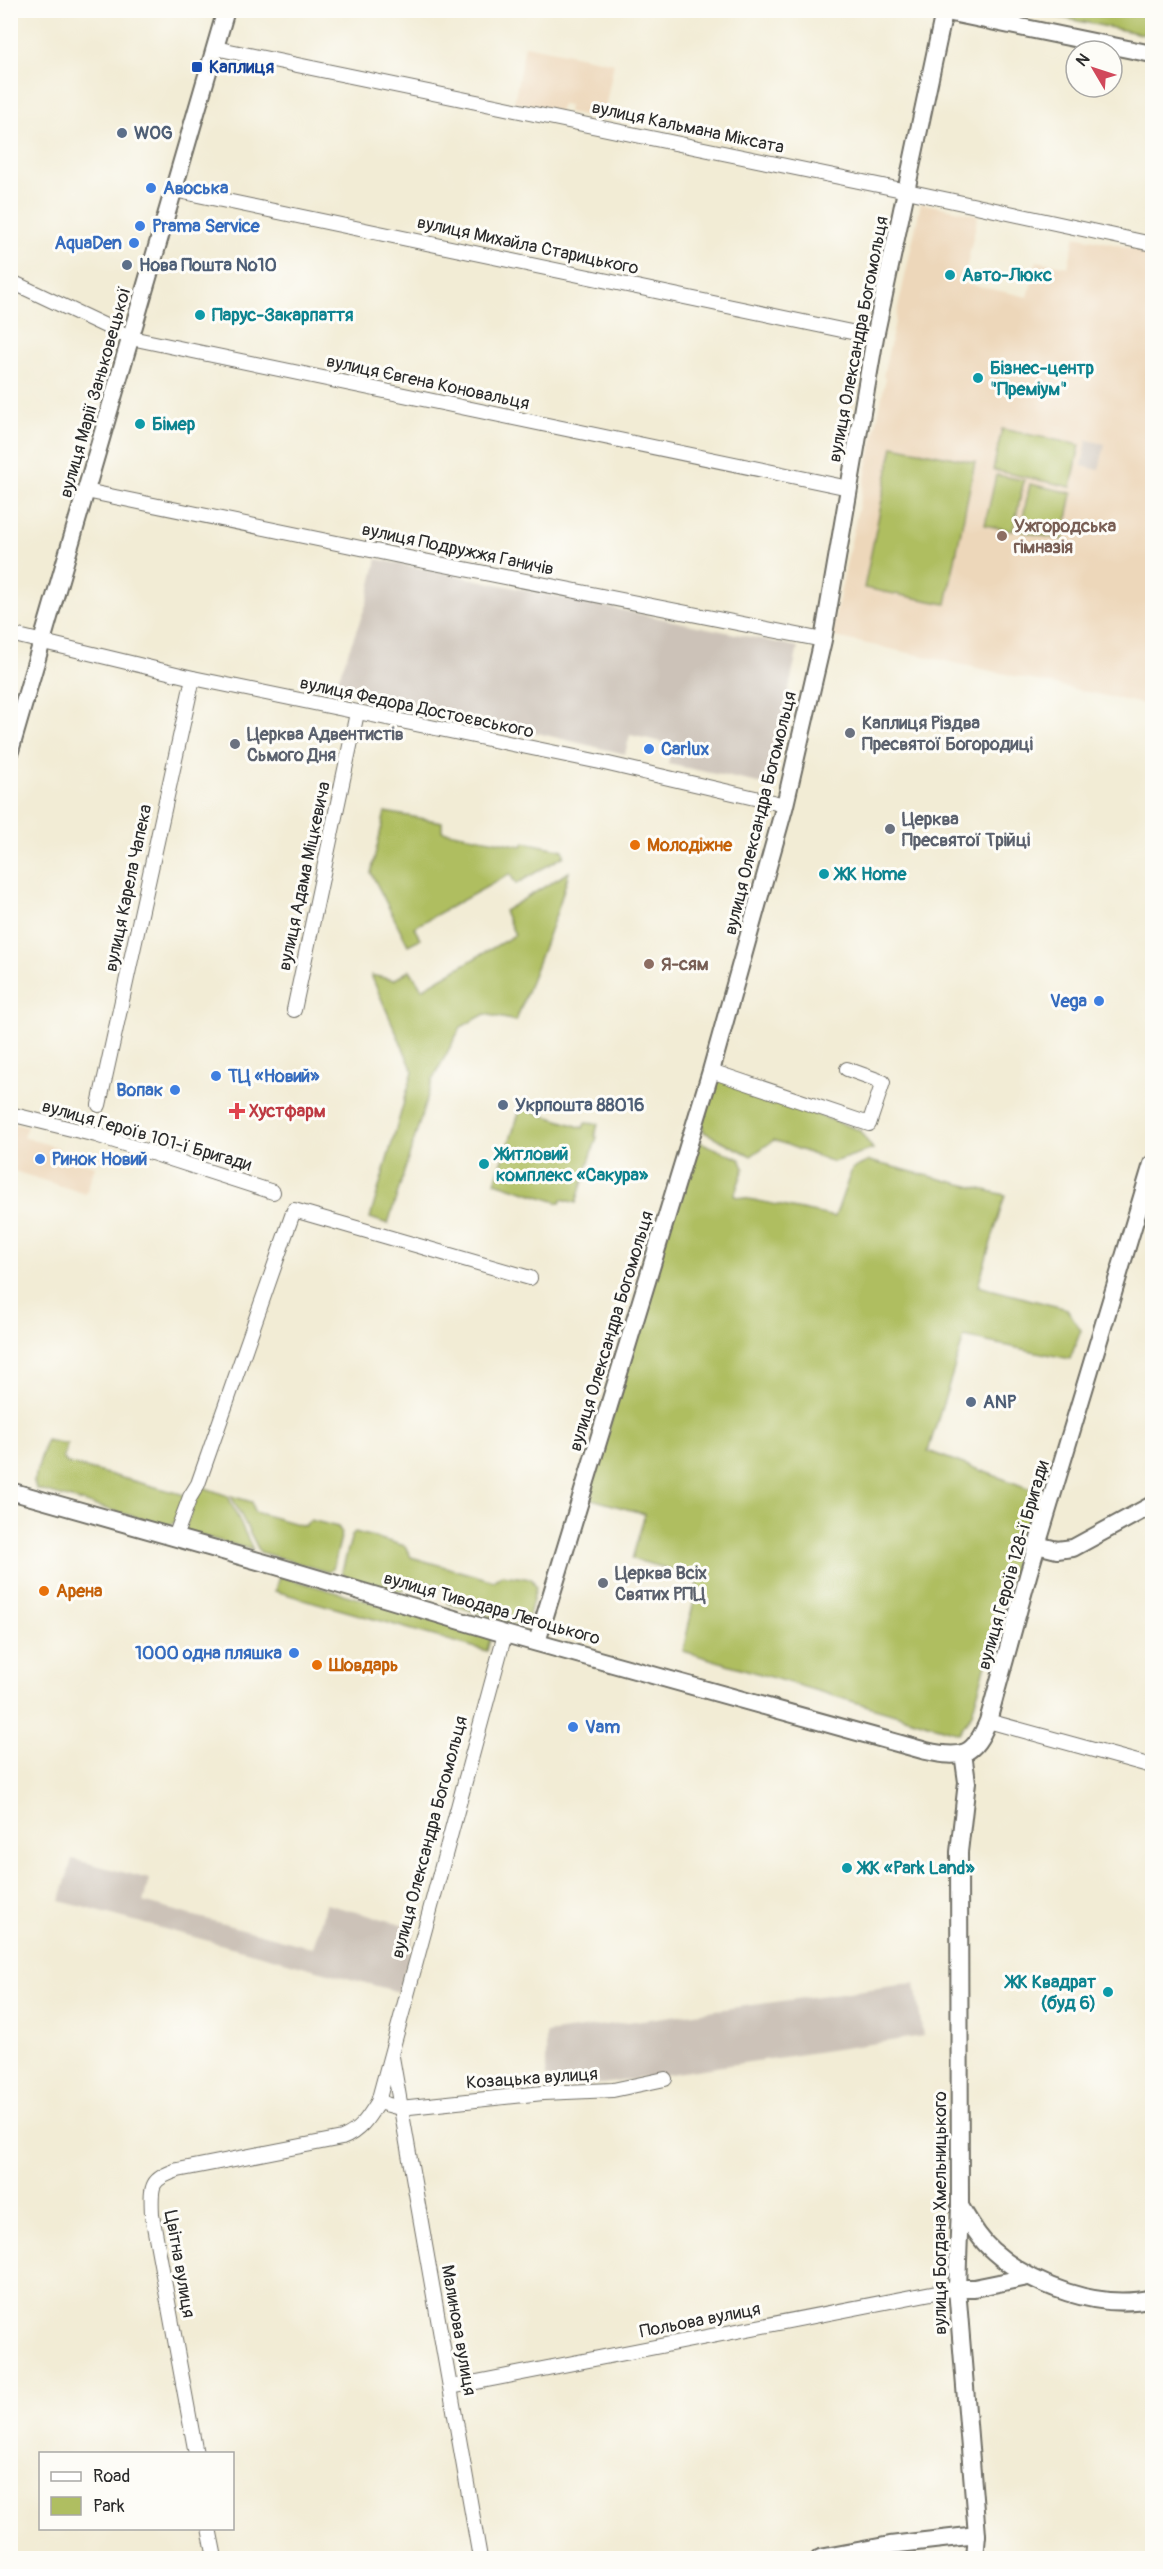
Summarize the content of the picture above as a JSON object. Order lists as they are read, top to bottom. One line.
{"streets":{"street":["вулиця Кальмана Міксата","вулиця Михайла Старицького","вулиця Олександра Богомольця","вулиця Євгена Коновальця","вулиця Марії Заньковецької","вулиця Подружжя Ганичів","вулиця Федора Достоєвського","вулиця Адама Міцкевича","вулиця Карела Чапека","вулиця Героїв 101-ї Бригади","вулиця Героїв 128-ї Бригади","вулиця Тиводара Легоцького","Козацька вулиця","вулиця Богдана Хмельницького","Цвітна вулиця","Польова вулиця","Малинова вулиця"]},"crossings":[["вулиця Кальмана Міксата","вулиця Олександра Богомольця"],["вулиця Кальмана Міксата","вулиця Марії Заньковецької"],["вулиця Михайла Старицького","вулиця Олександра Богомольця"],["вулиця Михайла Старицького","вулиця Марії Заньковецької"],["вулиця Олександра Богомольця","вулиця Євгена Коновальця"],["вулиця Олександра Богомольця","вулиця Подружжя Ганичів"],["вулиця Олександра Богомольця","вулиця Федора Достоєвського"],["вулиця Олександра Богомольця","вулиця Тиводара Легоцького"],["вулиця Олександра Богомольця","Цвітна вулиця"],["вулиця Олександра Богомольця","Малинова вулиця"],["вулиця Євгена Коновальця","вулиця Марії Заньковецької"],["вулиця Марії Заньковецької","вулиця Подружжя Ганичів"],["вулиця Марії Заньковецької","вулиця Федора Достоєвського"],["вулиця Федора Достоєвського","вулиця Адама Міцкевича"],["вулиця Федора Достоєвського","вулиця Карела Чапека"],["вулиця Героїв 128-ї Бригади","вулиця Тиводара Легоцького"],["вулиця Героїв 128-ї Бригади","вулиця Богдана Хмельницького"],["вулиця Тиводара Легоцького","вулиця Богдана Хмельницького"],["Козацька вулиця","Малинова вулиця"],["вулиця Богдана Хмельницького","Польова вулиця"],["Польова вулиця","Малинова вулиця"]],"places":{"transit":["Каплиця"],"other":["WOG","Авоська","Prama Service","AquaDen","Нова Пошта №10","Авто-Люкс","Парус-Закарпаття","Бізнес-центр \"Преміум\"","Бімер","Ужгородська гімназія","Каплиця Різдва Пресвятої Богородиці","Церква Адвентистів Сьмого Дня","Carlux","Церква Пресвятої Трійці","Молодіжне","ЖК Home","Я-сям","Vega","ТЦ «Новий»","Вопак","Укрпошта 88016","Ринок Новий","Житловий комплекс «Сакура»","ANP","Церква Всіх Святих РПЦ","Арена","1000 одна пляшка","Шовдарь","Vam","ЖК «Park Land»","ЖК Квадрат (буд 6)"],"health":["Хустфарм"]},"legend":["Road","Park"],"north":"top left"}
